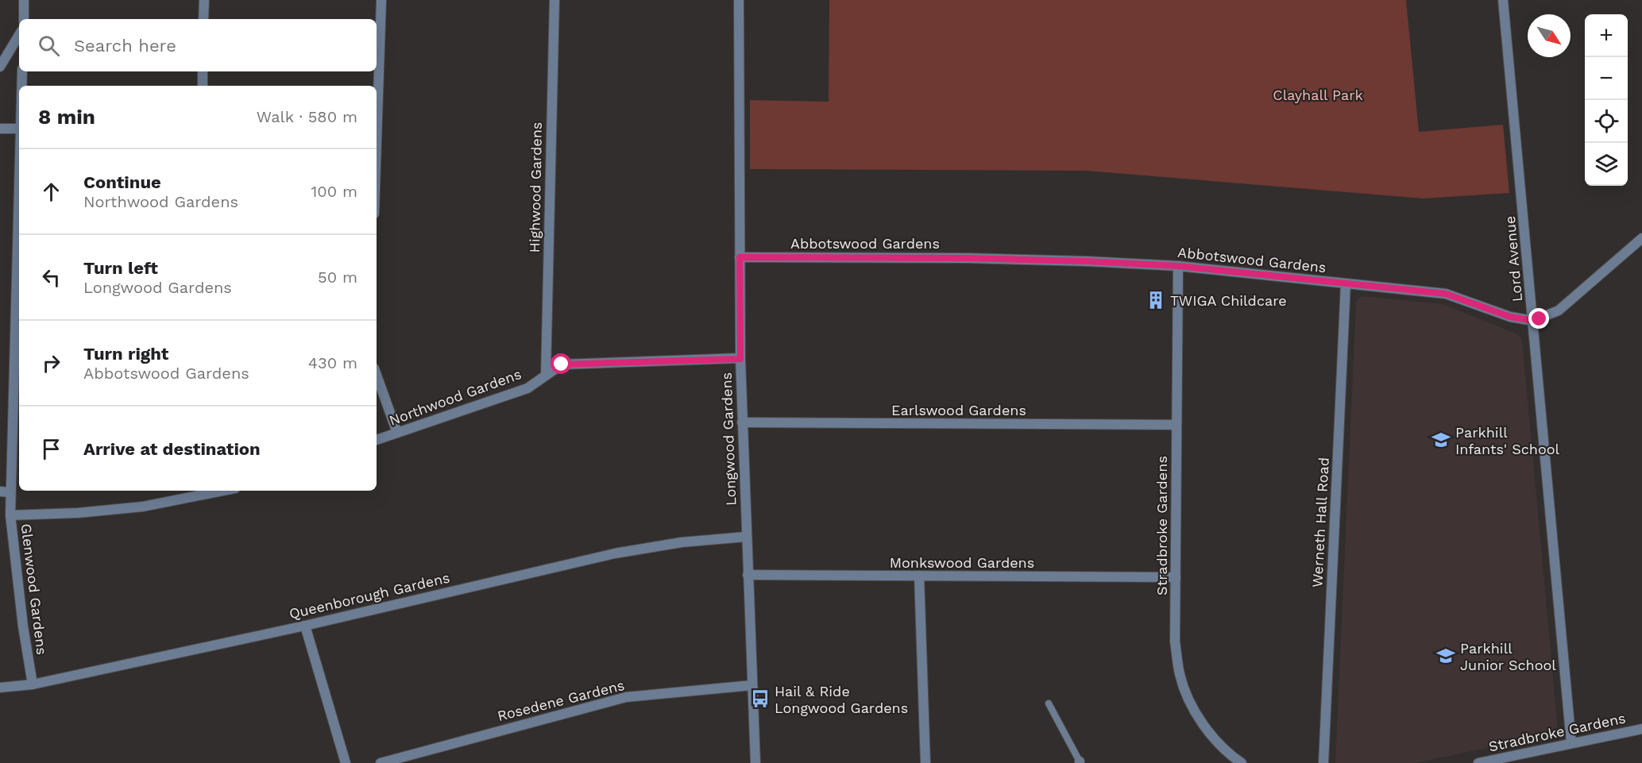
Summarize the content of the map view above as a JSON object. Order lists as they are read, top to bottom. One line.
{"streets":{"street":["Highwood Gardens","Abbotswood Gardens","Lord Avenue","Northwood Gardens","Earlswood Gardens","Longwood Gardens","Werneth Hall Road","Stradbroke Gardens","Monkswood Gardens","Glenwood Gardens","Queenborough Gardens","Rosedene Gardens"]},"crossings":[["Highwood Gardens","Northwood Gardens"],["Abbotswood Gardens","Lord Avenue"],["Abbotswood Gardens","Longwood Gardens"],["Abbotswood Gardens","Werneth Hall Road"],["Abbotswood Gardens","Stradbroke Gardens"],["Lord Avenue","Stradbroke Gardens"],["Northwood Gardens","Longwood Gardens"],["Earlswood Gardens","Longwood Gardens"],["Earlswood Gardens","Stradbroke Gardens"],["Longwood Gardens","Monkswood Gardens"],["Longwood Gardens","Queenborough Gardens"],["Longwood Gardens","Rosedene Gardens"],["Stradbroke Gardens","Monkswood Gardens"],["Glenwood Gardens","Queenborough Gardens"]],"parks":["Clayhall Park"],"places":{"building":["TWIGA Childcare"],"school or university":["Parkhill Infants' School","Parkhill Junior School"],"bus stop":["Hail & Ride Longwood Gardens"]},"north":"bottom right","page":{"map_buttons":["+","−"],"search":"Search here","heading":["8 min","Walk · 580 m"],"list":[["Continue","Northwood Gardens","100 m"],["Turn left","Longwood Gardens","50 m"],["Turn right","Abbotswood Gardens","430 m"],"Arrive at destination"]}}
